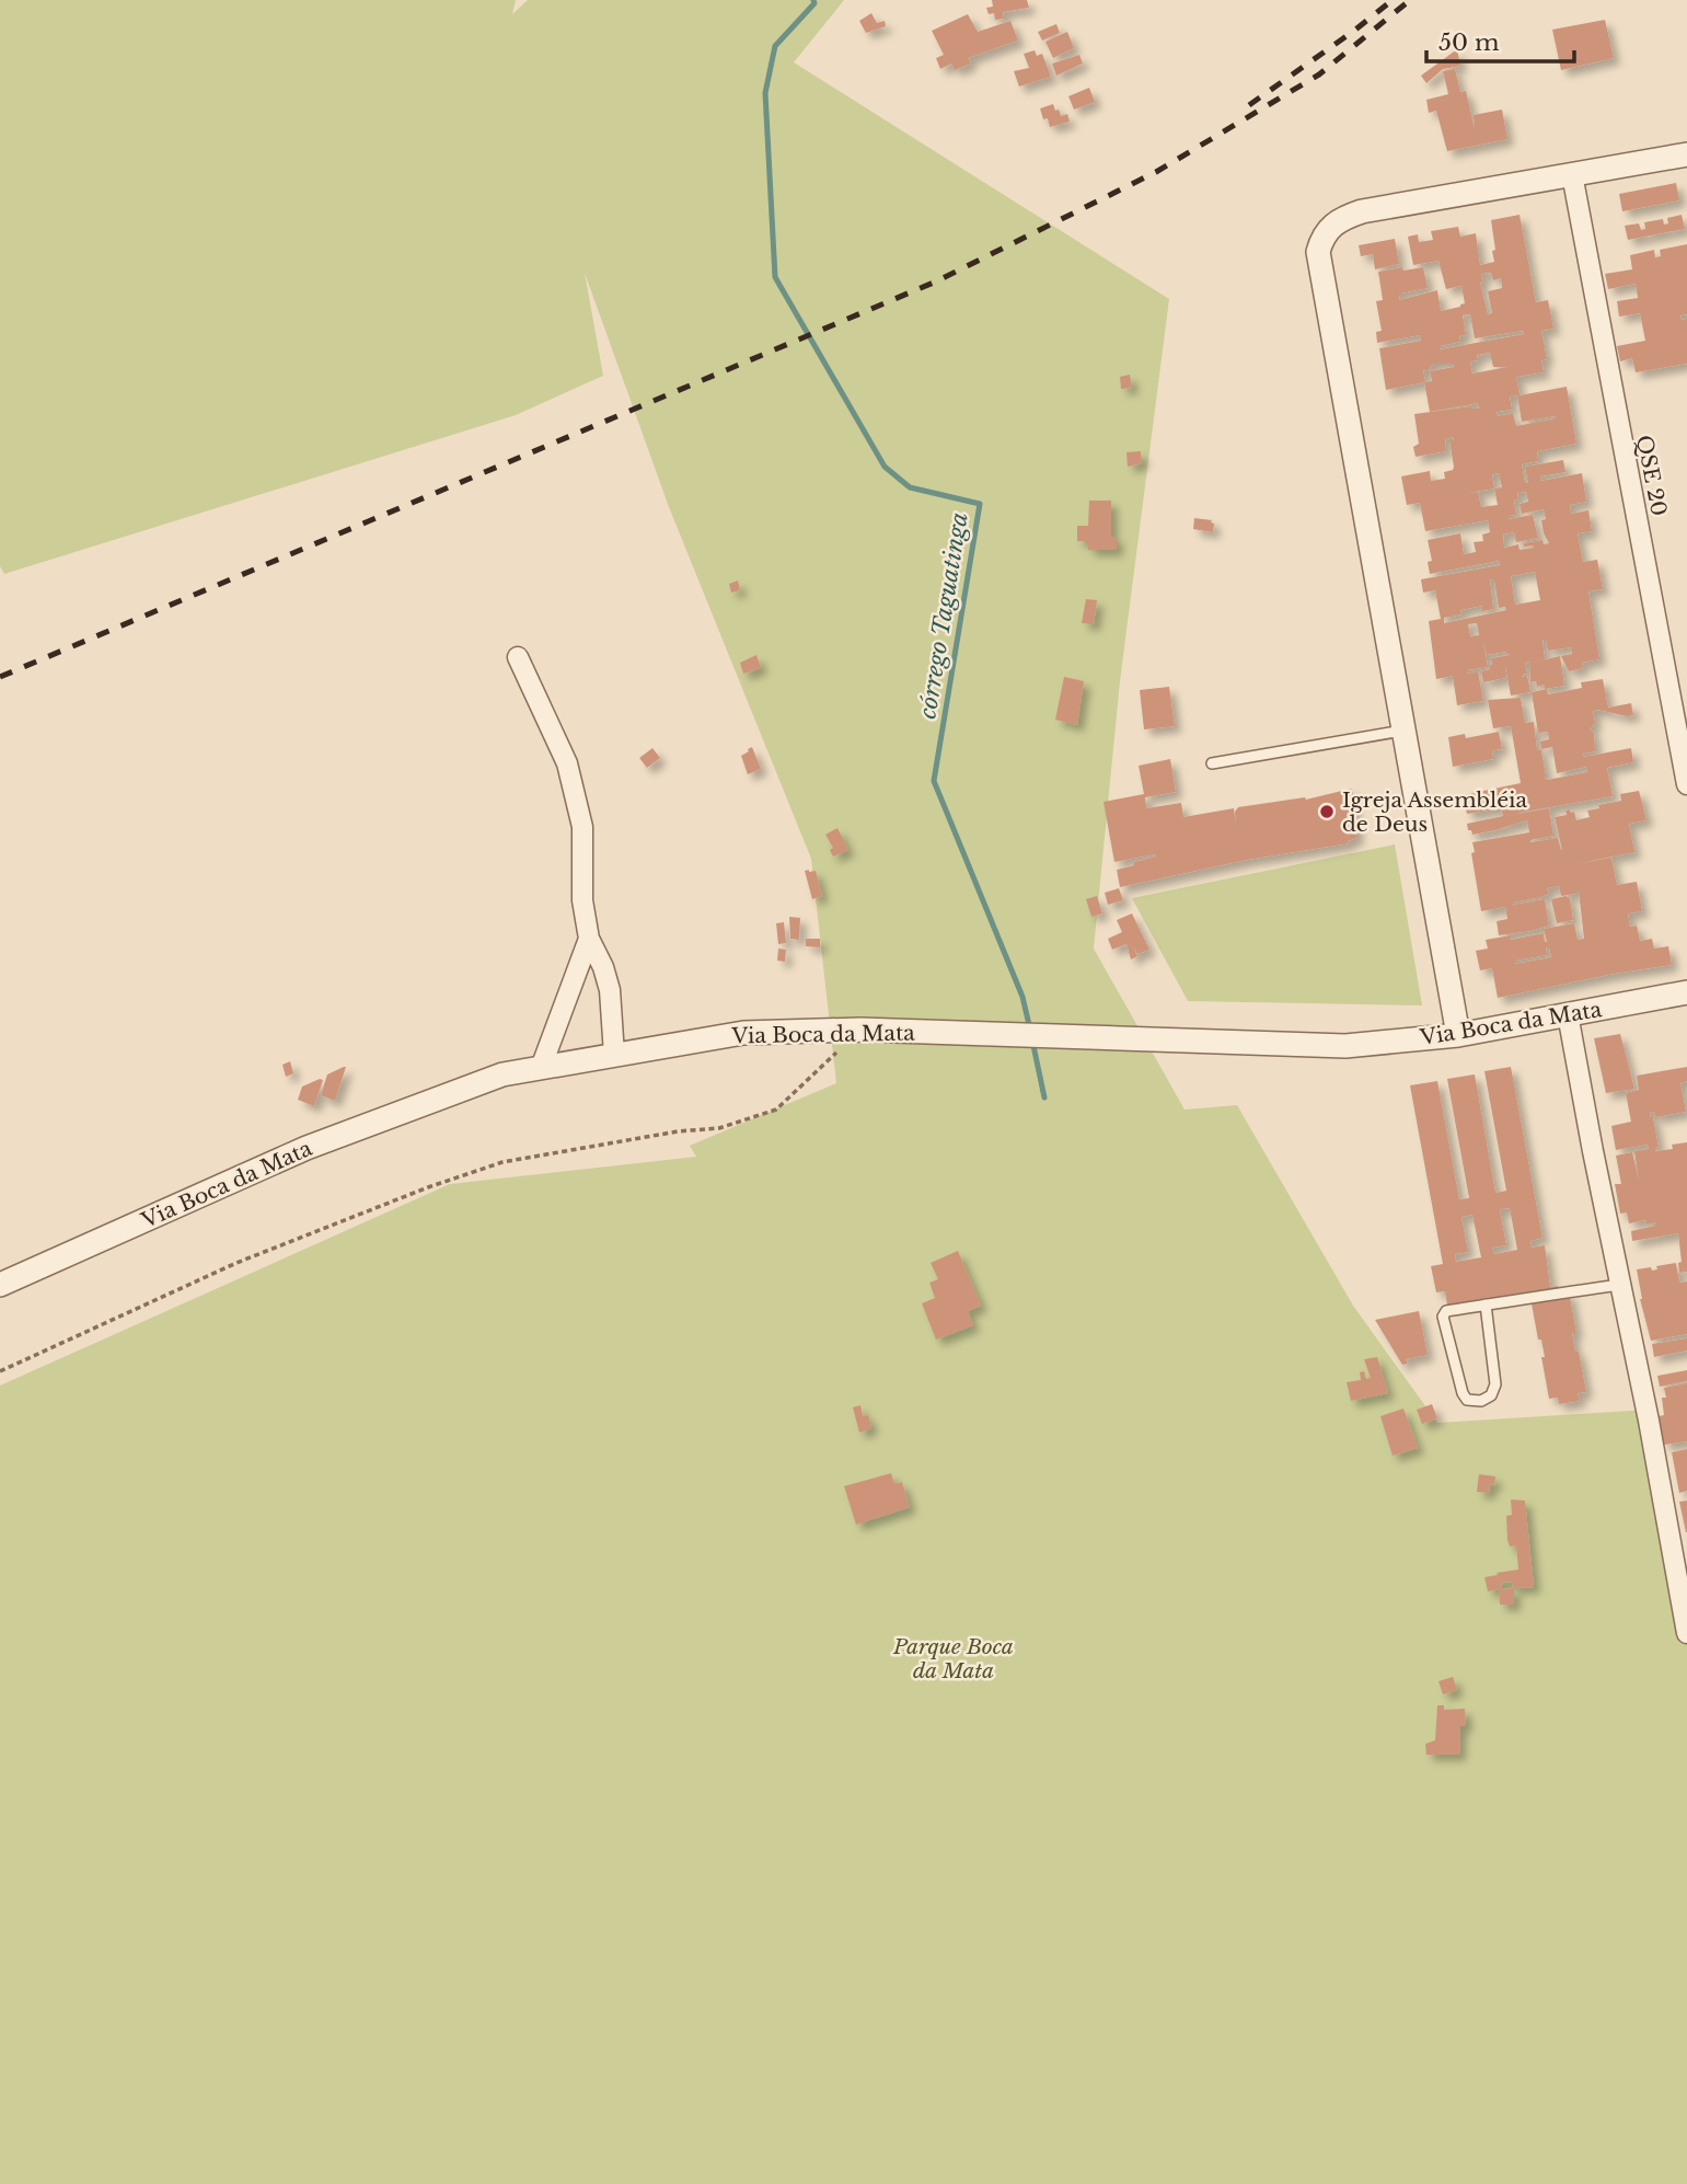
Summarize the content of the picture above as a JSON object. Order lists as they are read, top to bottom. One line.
{"streets":{"street":["QSE 20","Via Boca da Mata"]},"water":["córrego Taguatinga"],"parks":["Parque Boca da Mata"],"places":["Igreja Assembléia de Deus"],"scale_bar":"50 m"}
